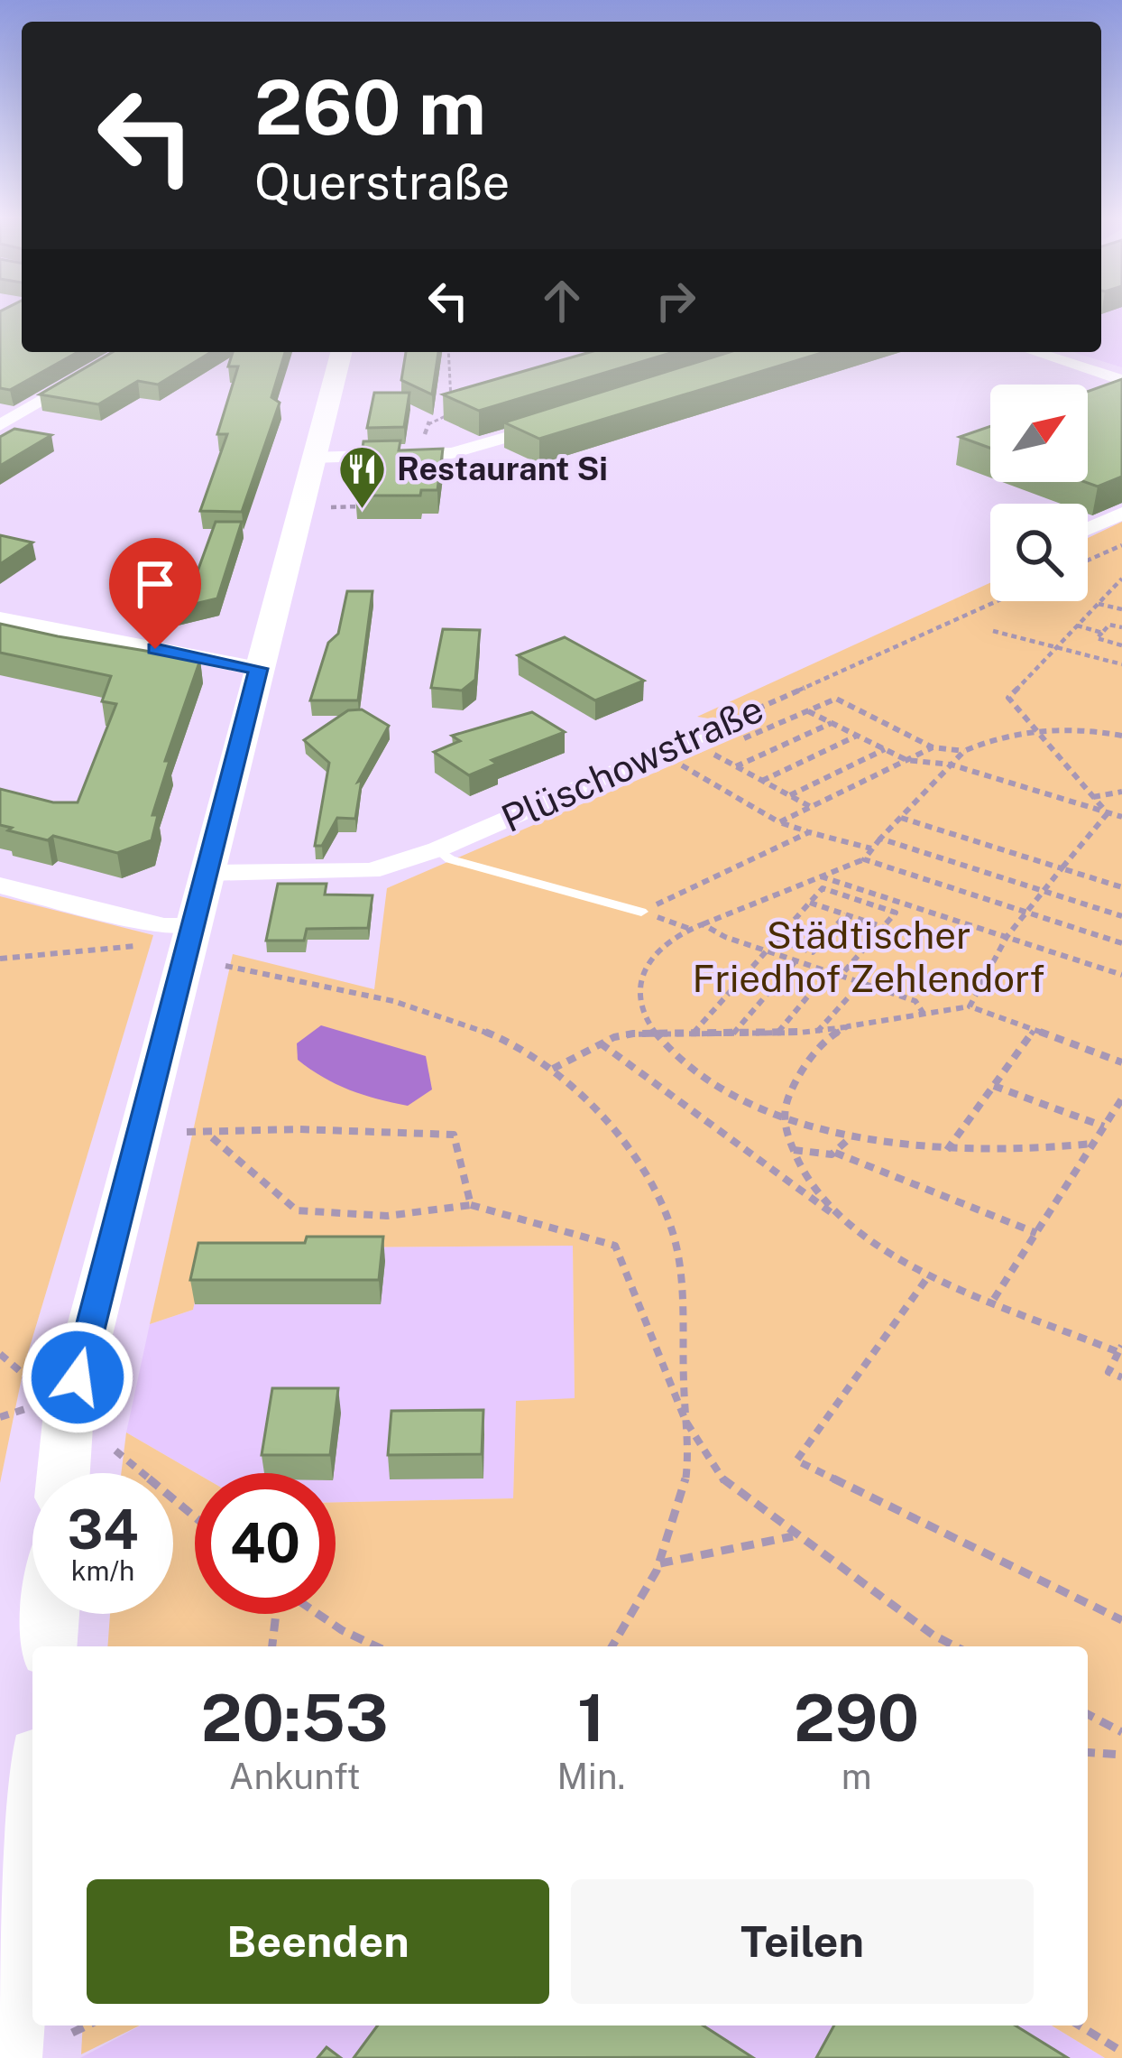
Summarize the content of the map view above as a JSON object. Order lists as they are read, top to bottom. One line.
{"streets":{"street":["Plüschowstraße"]},"parks":["Städtischer Friedhof Zehlendorf"],"places":{"restaurant":["Restaurant Si"]},"north":"top right","page":{"turn":["260 m","Querstraße"],"speed":"34 km/h","limit":"40","eta":["20:53","Ankunft","1","Min.","290","m"],"buttons":["Beenden","Teilen"]}}
